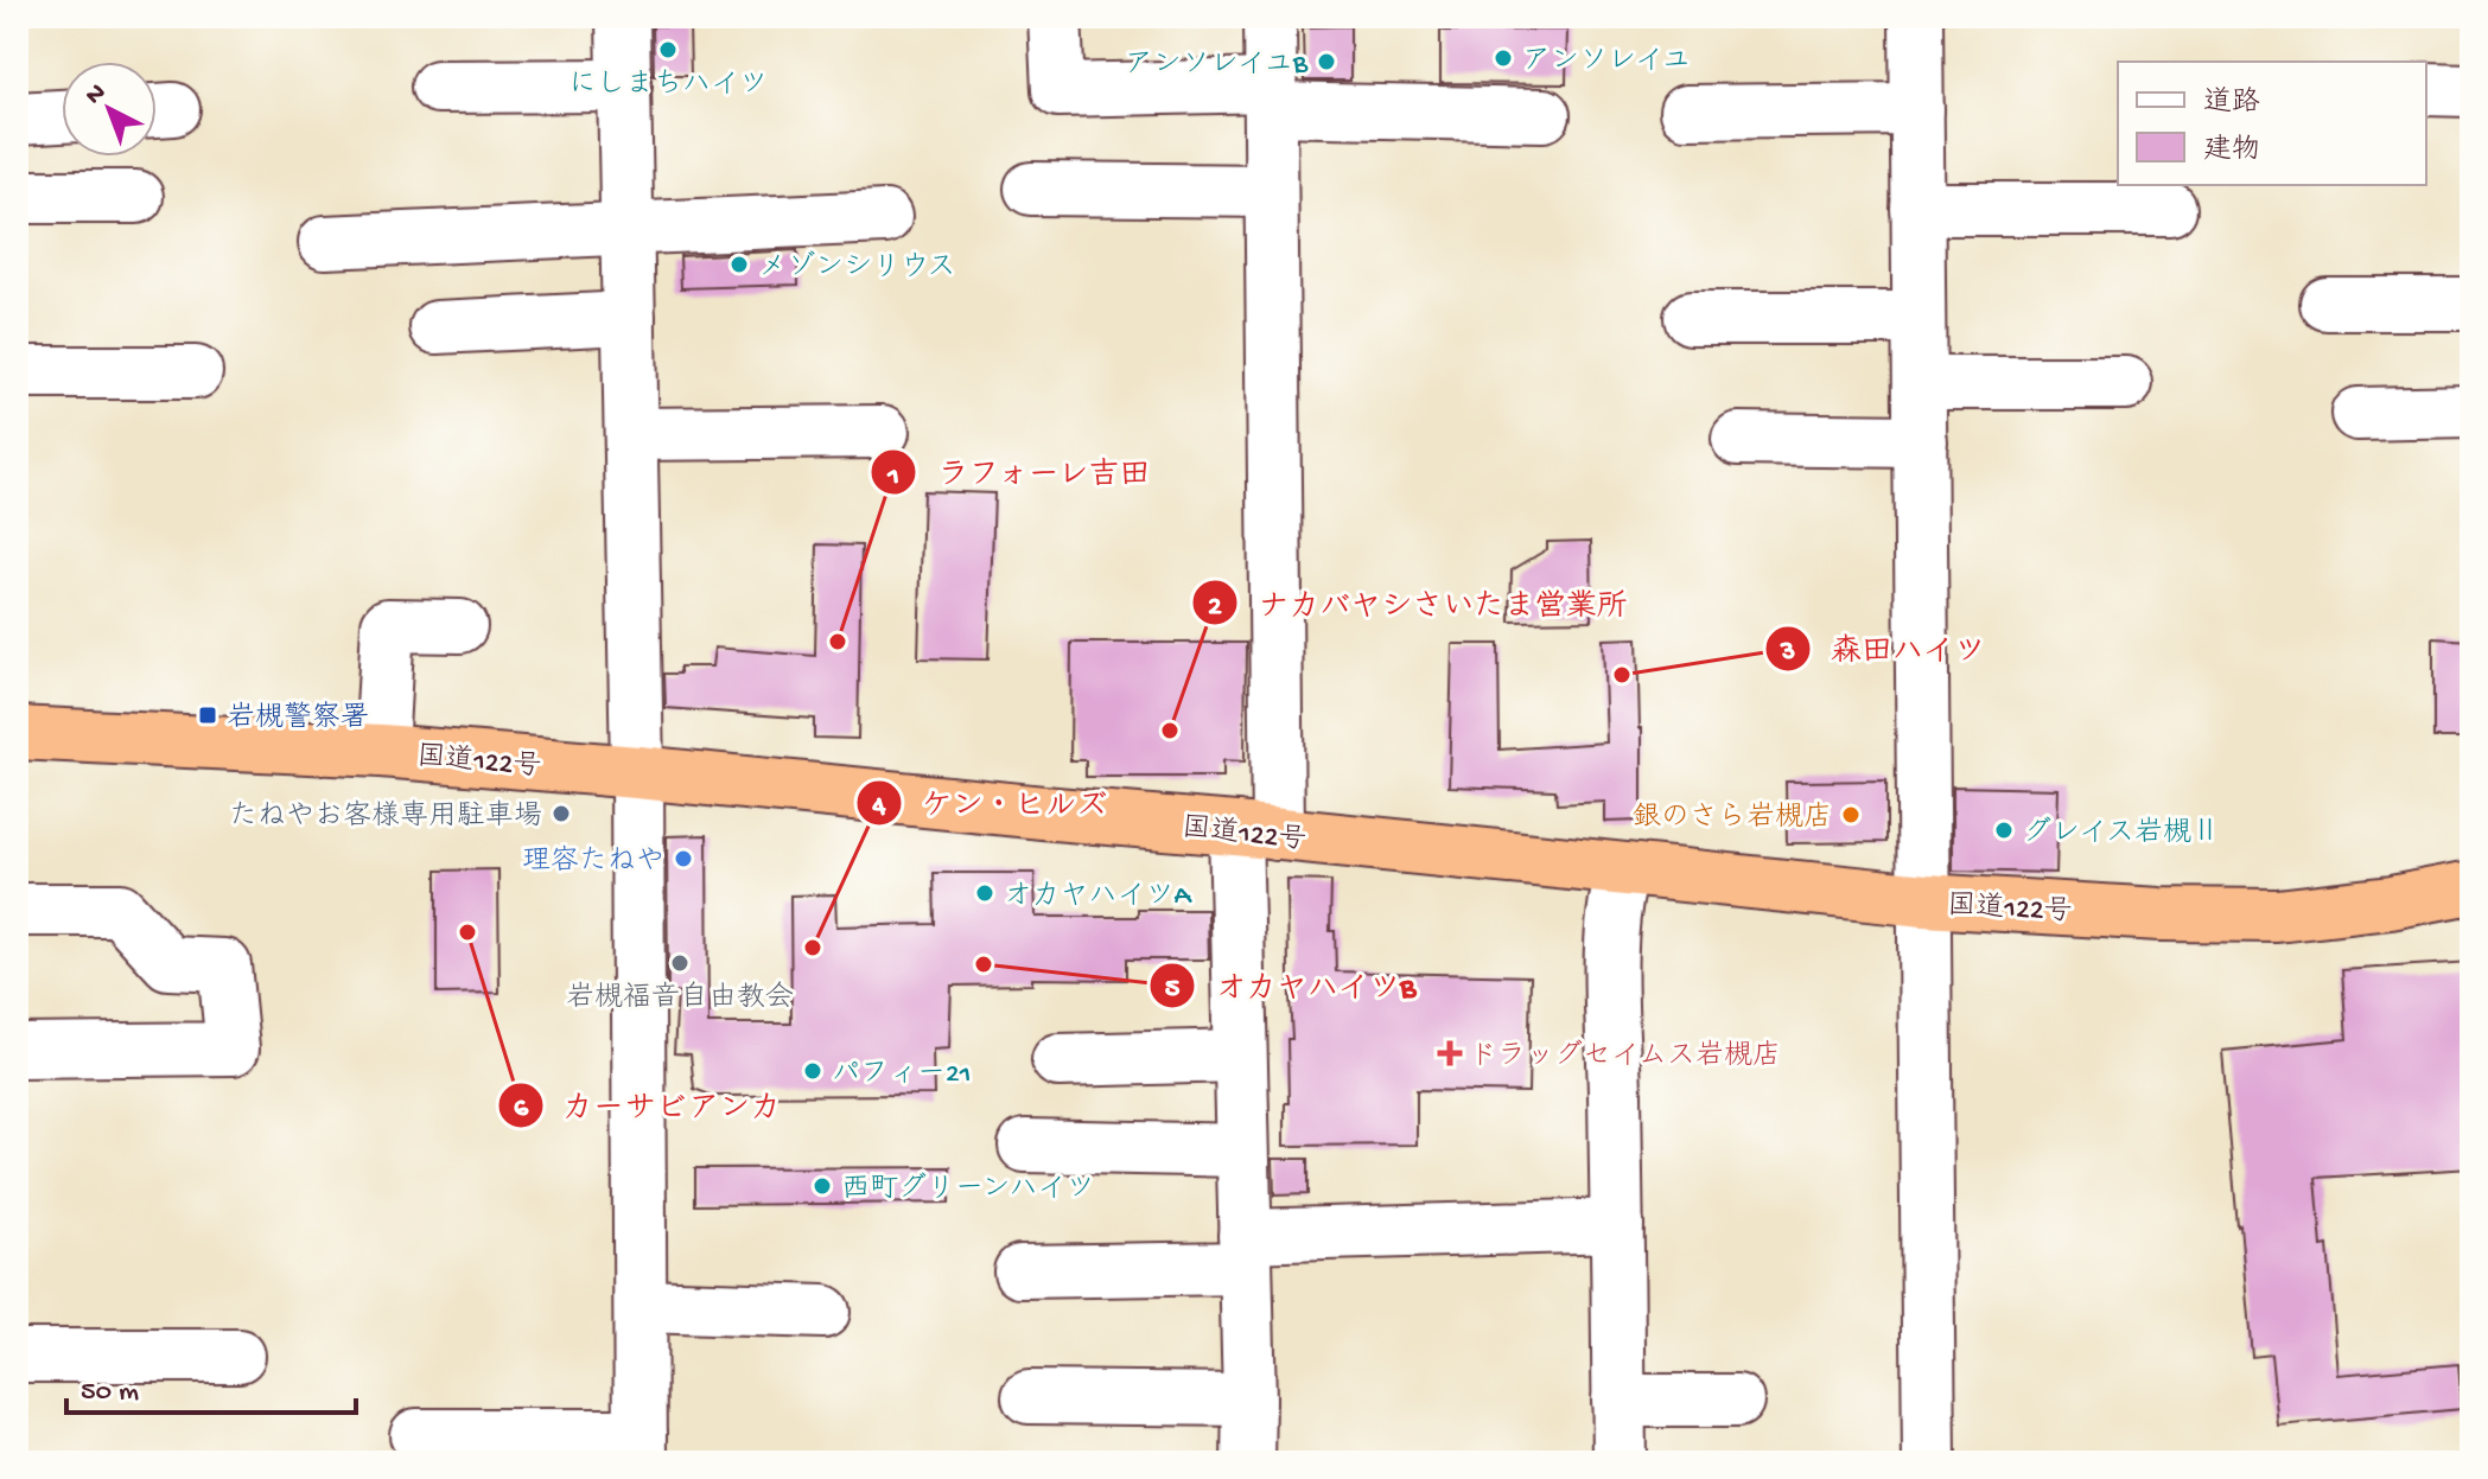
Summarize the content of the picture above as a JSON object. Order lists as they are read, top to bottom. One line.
{"streets":{"highway":["国道122号"]},"places":{"other":["にしまちハイツ","アンソレイユ","アンソレイユB","メゾンシリウス","ラフォーレ吉田","森田ハイツ","ナカバヤシさいたま営業所","たねやお客様専用駐車場","銀のさら岩槻店","グレイス岩槻Ⅱ","理容たねや","オカヤハイツA","カーサビアンカ","ケン・ヒルズ","岩槻福音自由教会","オカヤハイツB","パフィー21","西町グリーンハイツ"],"transit":["岩槻警察署"],"health":["ドラッグセイムス岩槻店"]},"legend":["道路","建物"],"scale_bar":"50 m","north":"top left"}
